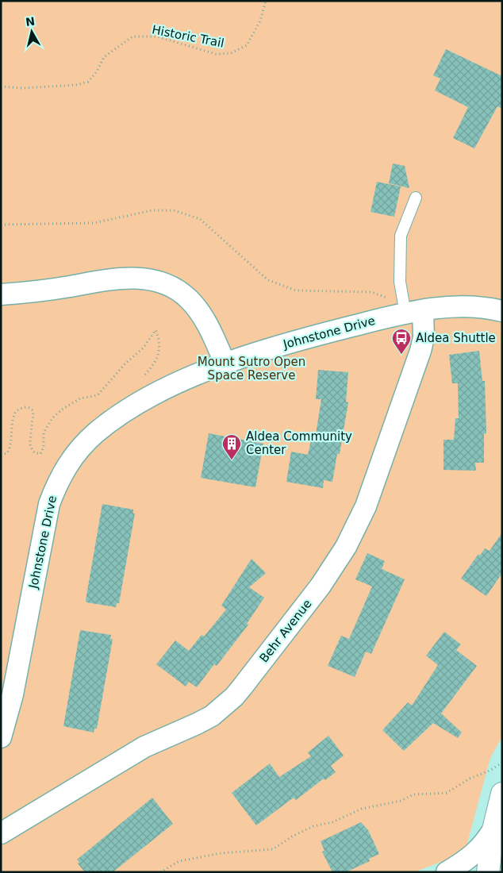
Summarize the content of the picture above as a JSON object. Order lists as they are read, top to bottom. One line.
{"streets":{"street":["Johnstone Drive","Behr Avenue"],"path":["Historic Trail"]},"crossings":[["Johnstone Drive","Behr Avenue"]],"parks":["Mount Sutro Open Space Reserve"],"places":{"bus stop":["Aldea Shuttle"],"building":["Aldea Community Center"]},"north":"top"}
